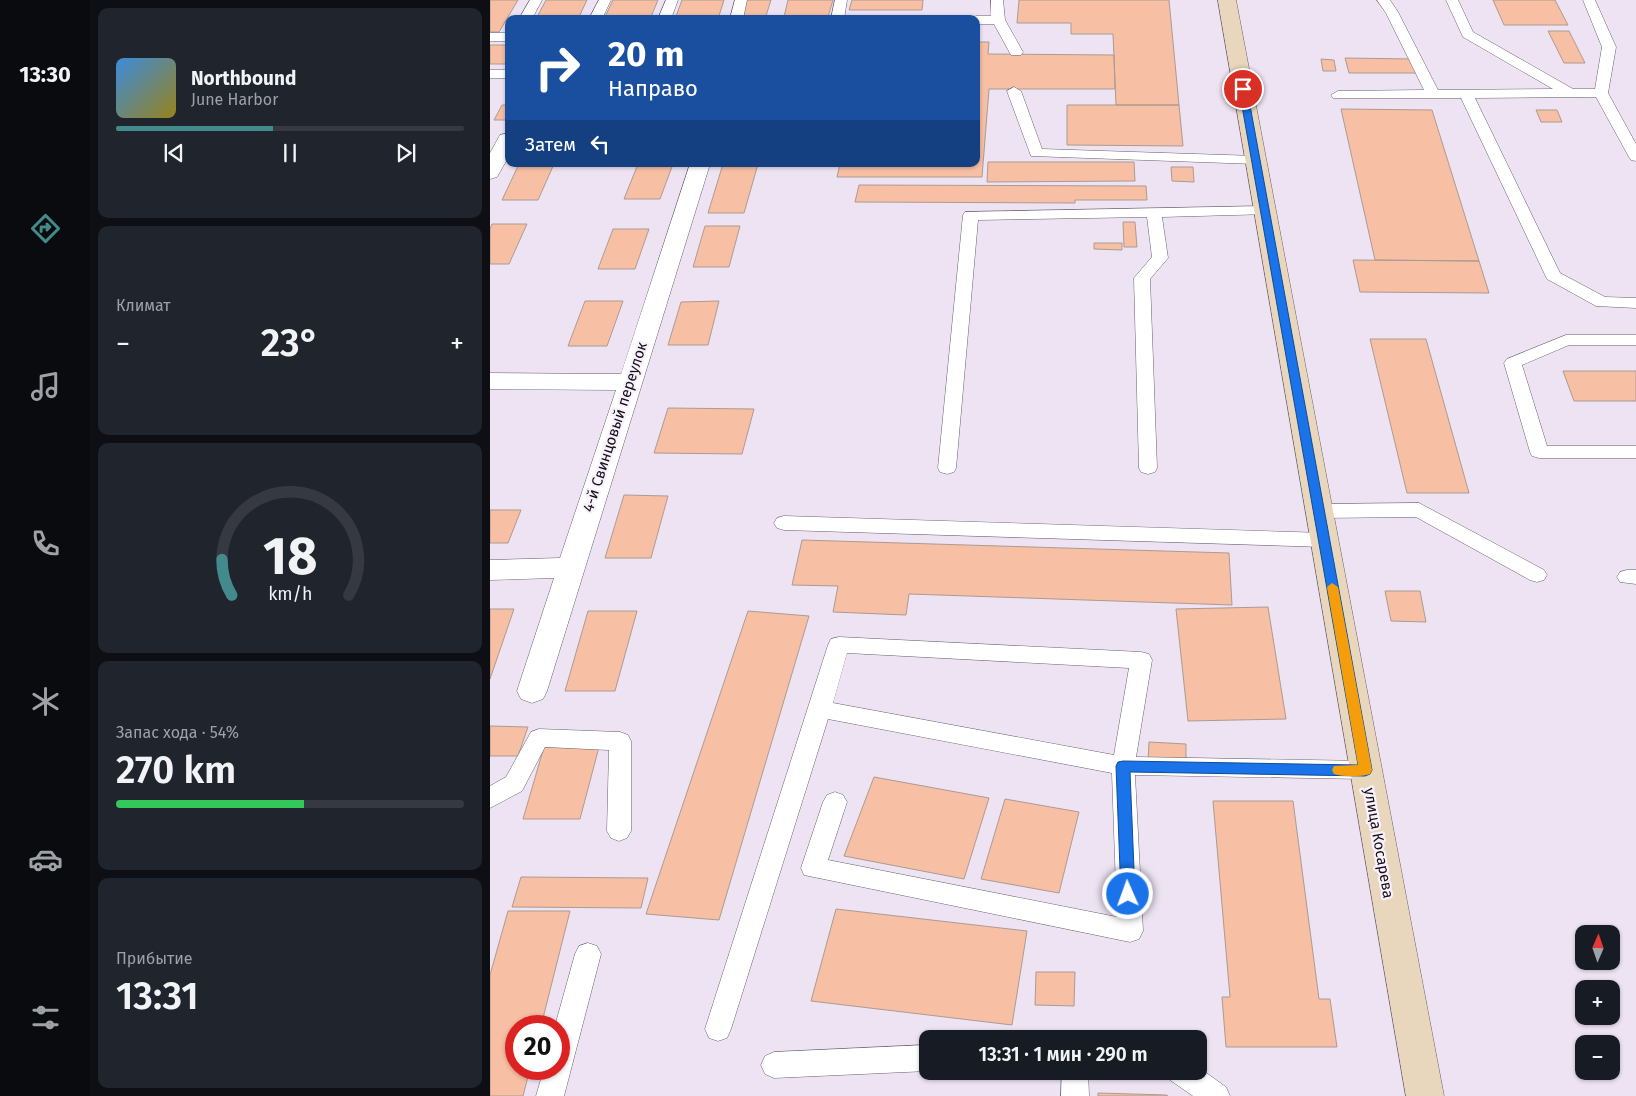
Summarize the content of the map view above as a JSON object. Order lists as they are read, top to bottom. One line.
{"streets":{"street":["4-й Свинцовый переулок","улица Косарева"]},"north":"top","page":{"tabs":"13:30","turn":["20 m","Направо"],"song":["Northbound","June Harbor"],"then":"Затем","tile":["Климат",["Запас хода · 54%","270 km"],["Прибытие","13:31"]],"heat":["−","23°","+"],"map_buttons":["+","−"],"limit":"20","trip":"13:31 · 1 мин · 290 m","gauge":["18","km/h"]}}
